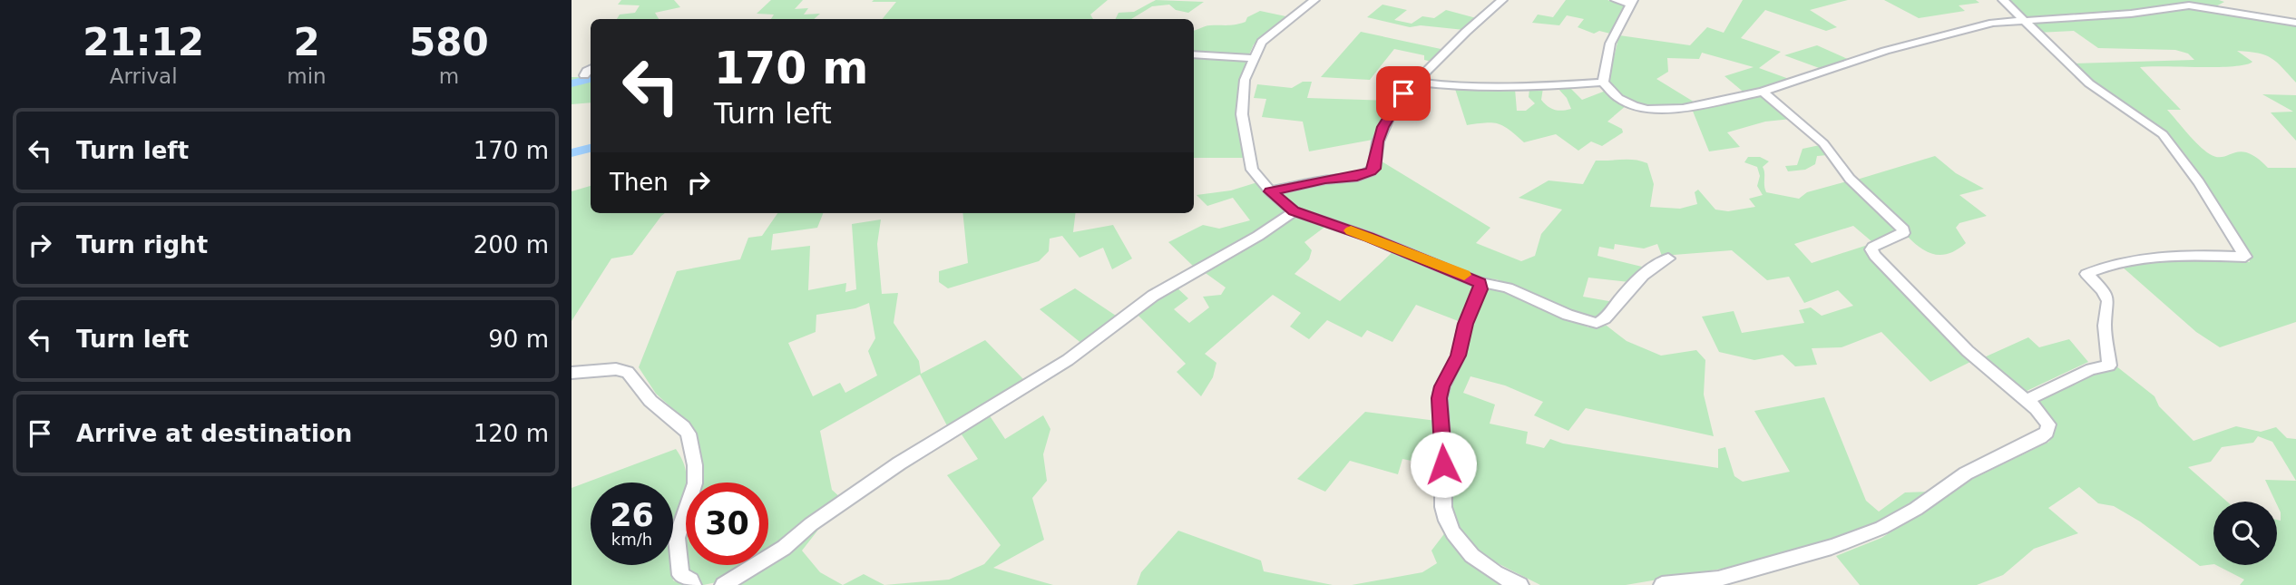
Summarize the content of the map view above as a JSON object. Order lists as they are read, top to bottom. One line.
{"page":{"eta":["21:12","Arrival","2","min","580","m"],"turn":["170 m","Turn left"],"list":[{"name":"Turn left","value":"170 m"},{"name":"Turn right","value":"200 m"},{"name":"Turn left","value":"90 m"},{"name":"Arrive at destination","value":"120 m"}],"then":"Then","speed":"26 km/h","limit":"30"}}
